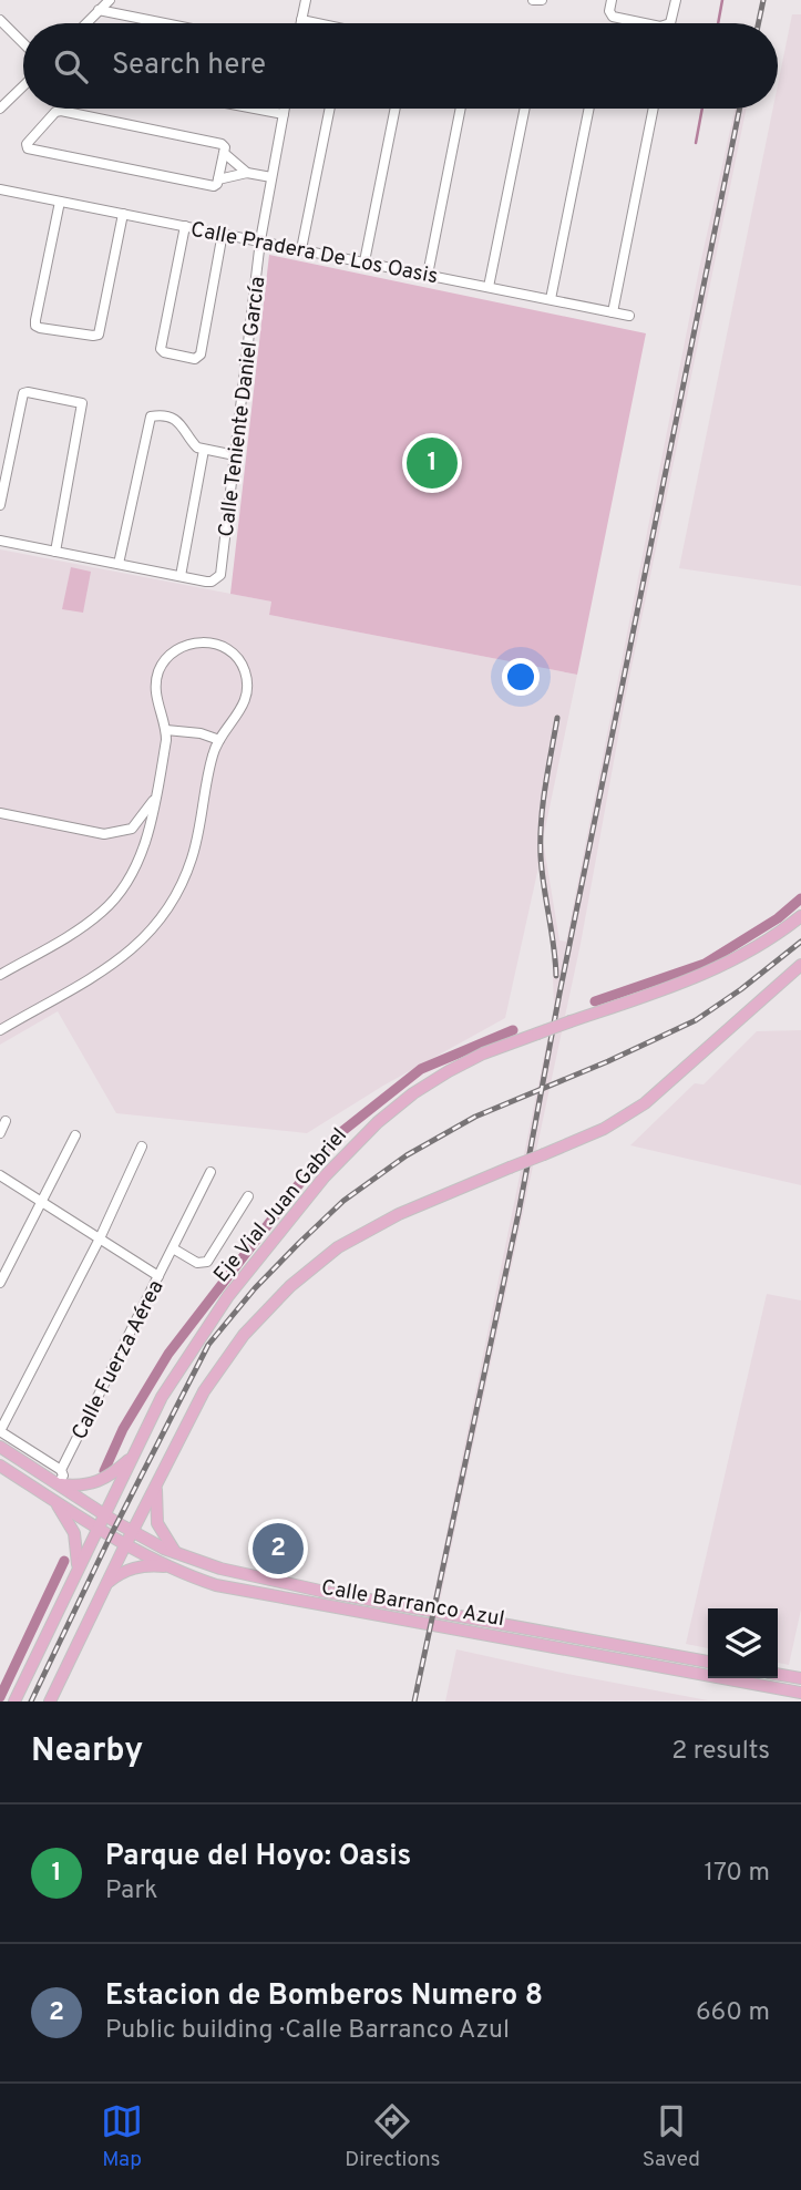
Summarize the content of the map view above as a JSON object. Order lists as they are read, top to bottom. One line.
{"streets":{"main road":["Eje Vial Juan Gabriel","Calle Barranco Azul"],"street":["Calle Pradera De Los Oasis","Calle Teniente Daniel García","Calle Fuerza Aérea"]},"crossings":[["Calle Pradera De Los Oasis","Calle Teniente Daniel García"],["Eje Vial Juan Gabriel","Calle Barranco Azul"],["Calle Fuerza Aérea","Calle Barranco Azul"]],"page":{"search":"Search here","pins":["1","2"],"heading":["Nearby","2 results"],"list":[{"mark":"1","name":"Parque del Hoyo: Oasis","note":"Park","value":"170 m"},{"mark":"2","name":"Estacion de Bomberos Numero 8","note":"Public building · Calle Barranco Azul","value":"660 m"}],"nav":["Map","Directions","Saved"]}}
